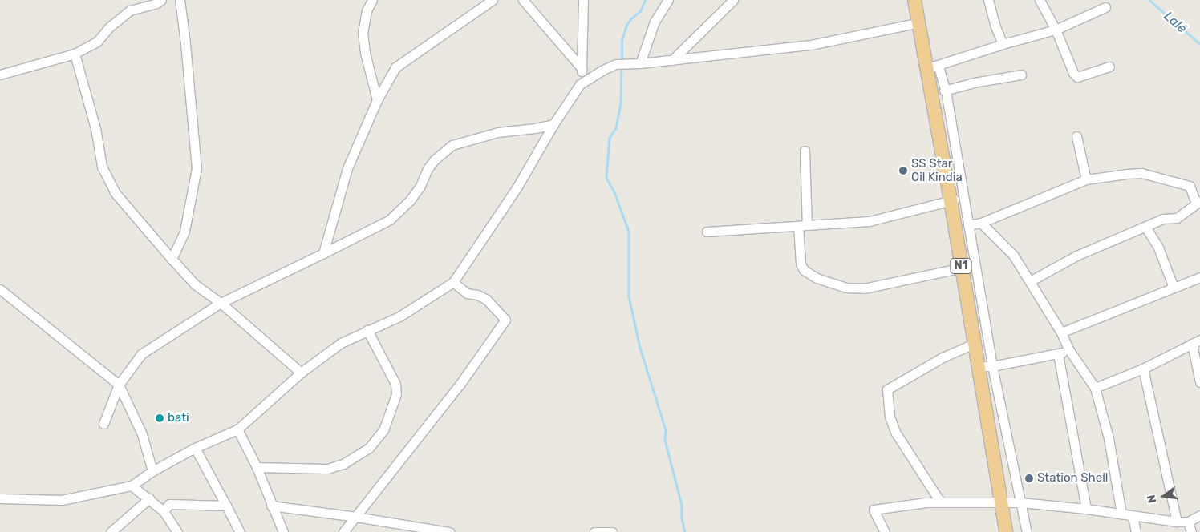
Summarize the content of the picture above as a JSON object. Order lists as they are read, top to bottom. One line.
{"streets":{"highway":["N1"]},"water":["Lalé"],"places":["SS Star Oil Kindia","bati","Station Shell"],"north":"left"}
